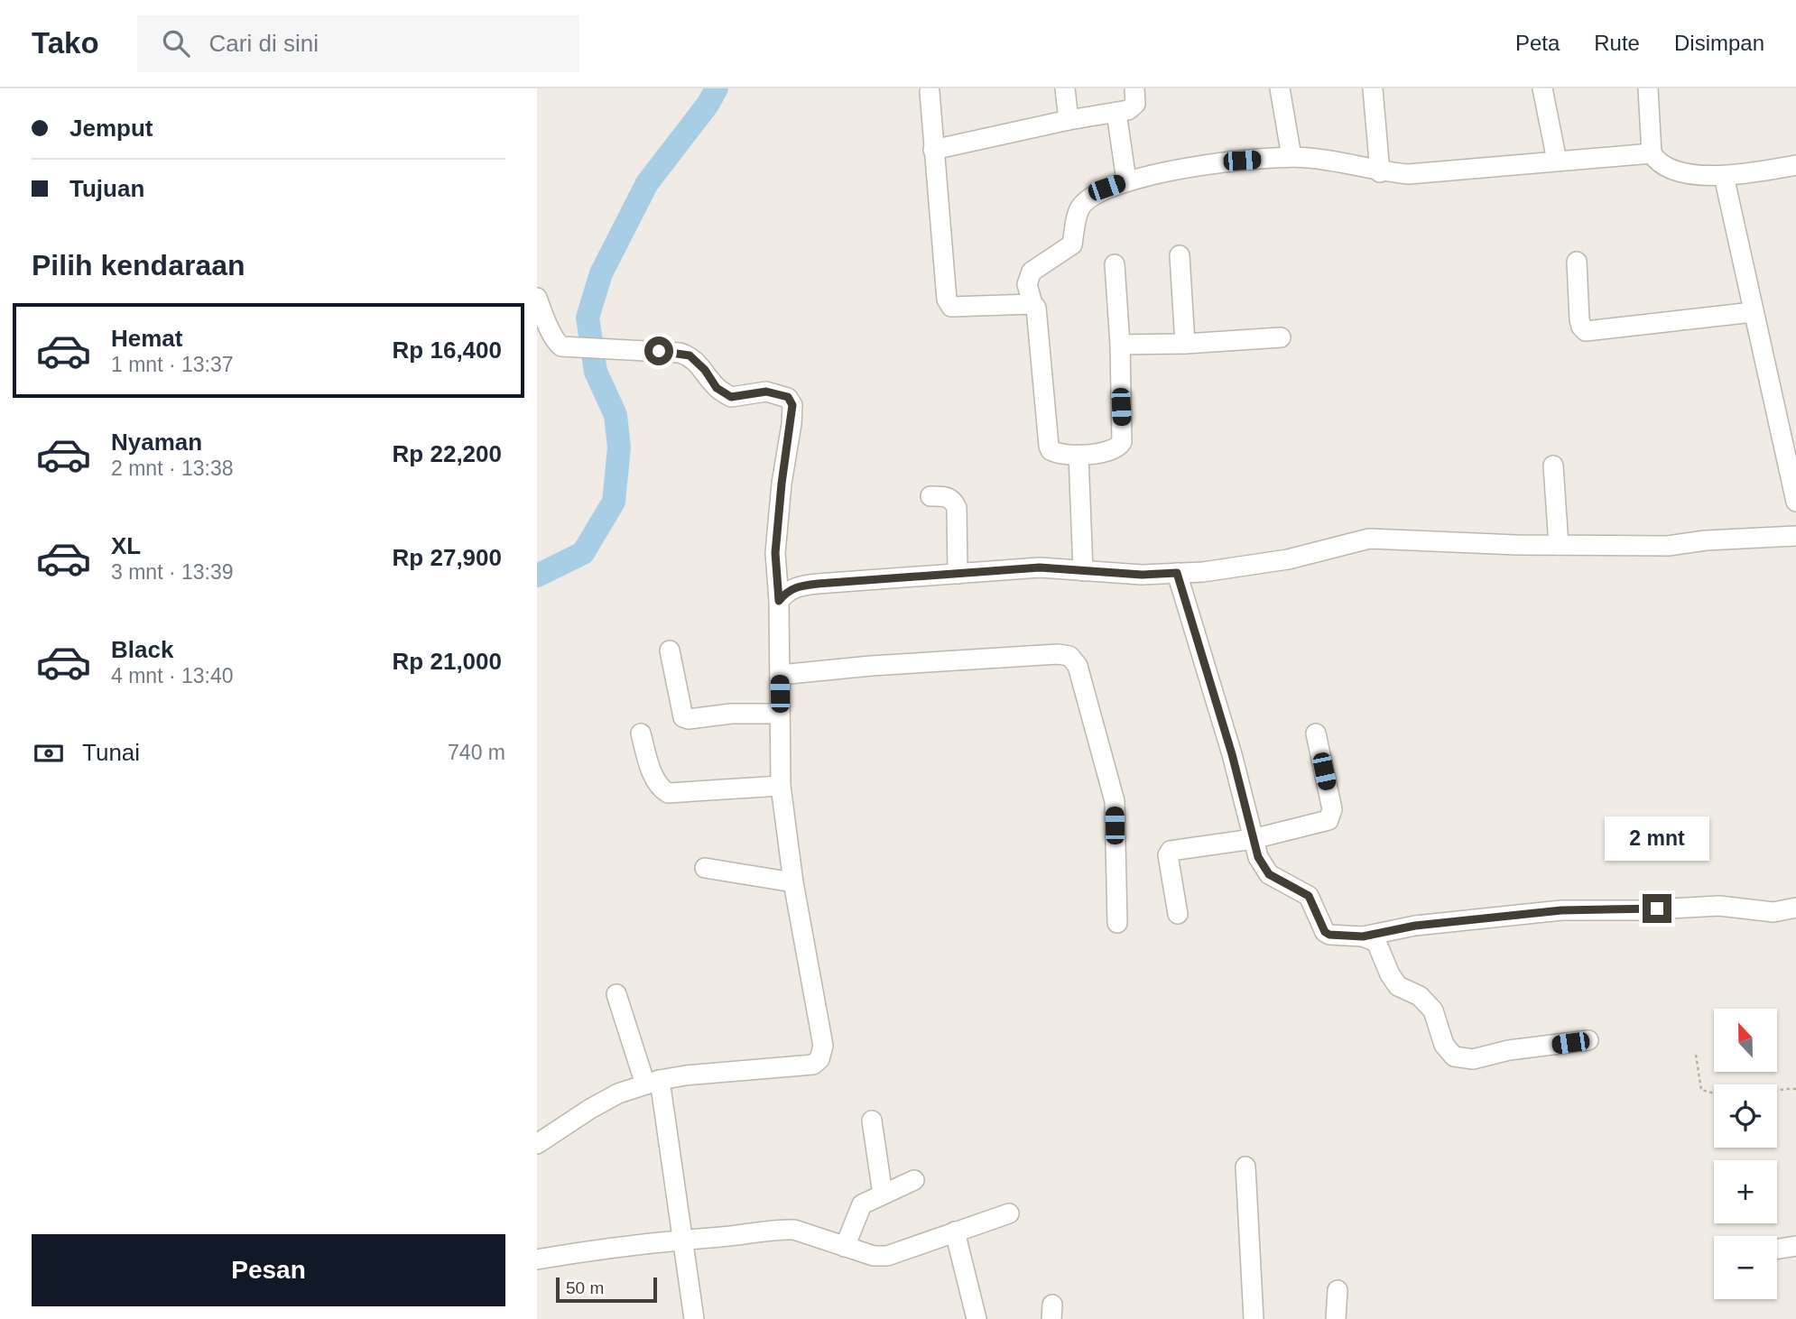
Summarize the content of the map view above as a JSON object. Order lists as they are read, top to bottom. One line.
{"scale_bar":"50 m","north":"top","page":{"header":"Tako","search":"Cari di sini","nav":["Peta","Rute","Disimpan"],"banner":["Jemput","Tujuan"],"heading":"Pilih kendaraan","list":[{"name":"Hemat","note":"1 mnt · 13:37","value":"Rp 16,400"},{"name":"Nyaman","note":"2 mnt · 13:38","value":"Rp 22,200"},{"name":"XL","note":"3 mnt · 13:39","value":"Rp 27,900"},{"name":"Black","note":"4 mnt · 13:40","value":"Rp 21,000"}],"pay":["Tunai","740 m"],"bubble":"2 mnt","map_buttons":["+","−"],"buttons":"Pesan","scale":"50 m"}}
